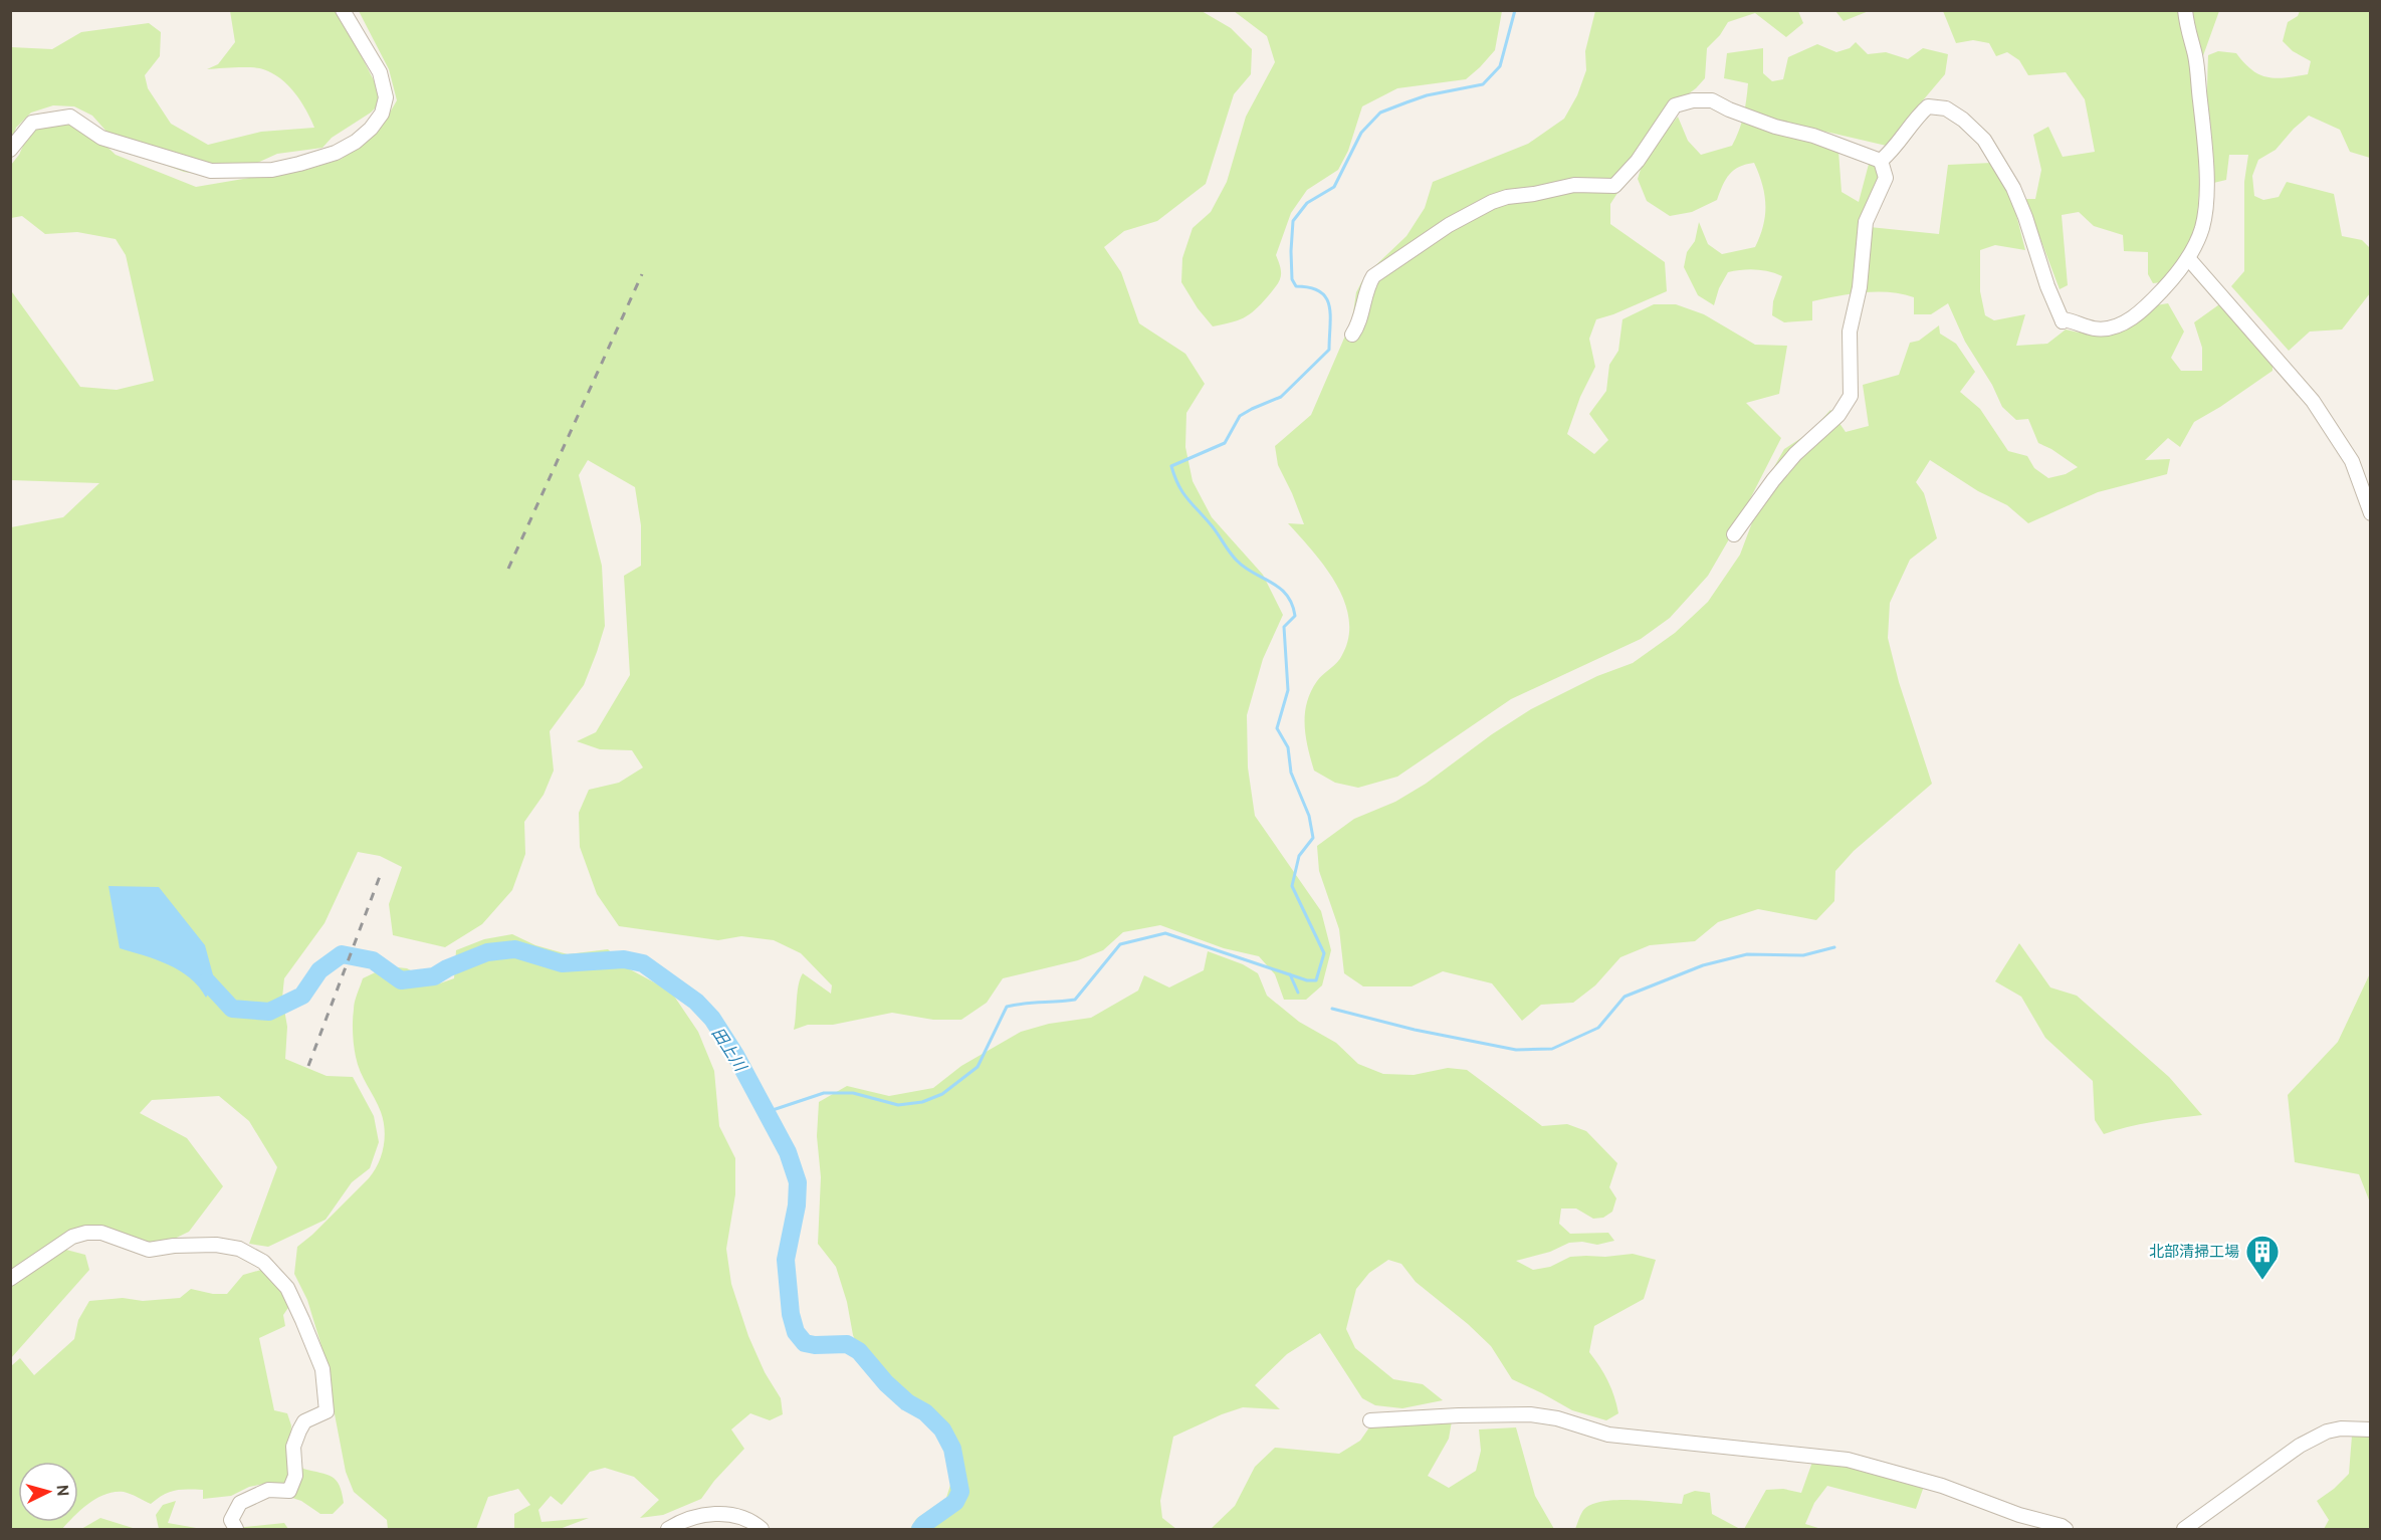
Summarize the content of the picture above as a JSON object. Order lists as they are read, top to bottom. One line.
{"water":["田上川"],"places":{"building":["北部清掃工場"]},"north":"right"}
